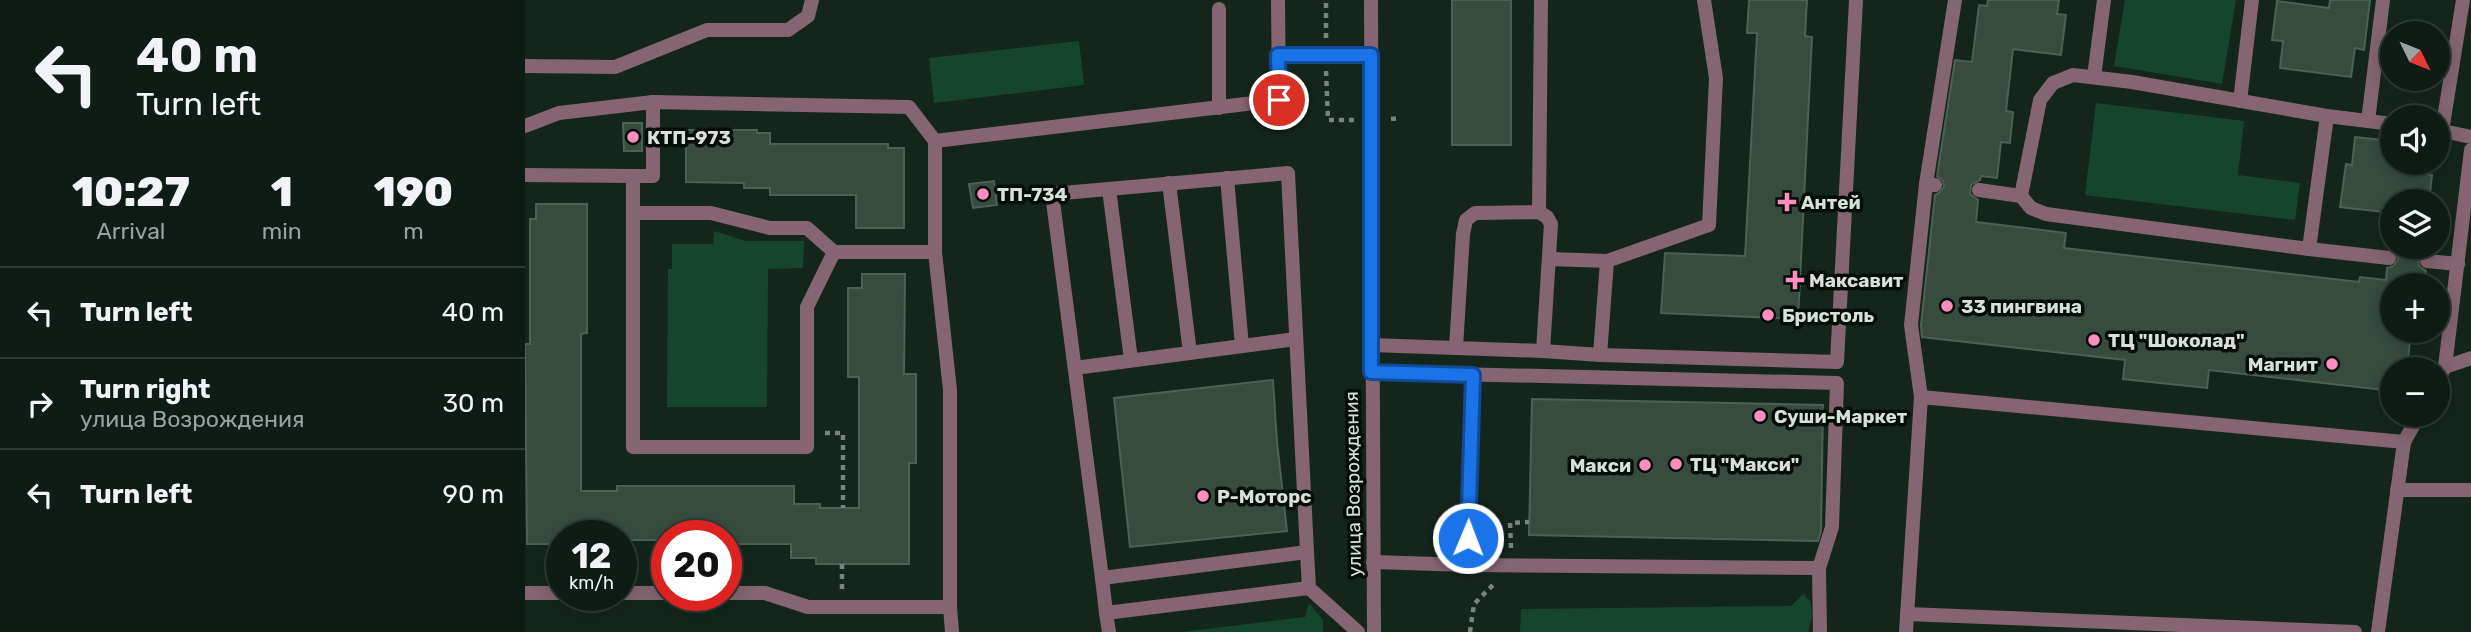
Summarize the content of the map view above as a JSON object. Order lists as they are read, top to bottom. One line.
{"streets":{"street":["улица Возрождения"]},"places":{"other":["КТП-973","ТП-734","33 пингвина","Бристоль","ТЦ \"Шоколад\"","Магнит","Суши-Маркет","ТЦ \"Макси\"","Макси","Р-Моторс"],"health":["Антей","Максавит"]},"north":"bottom right","page":{"turn":["40 m","Turn left"],"map_buttons":["+","−"],"eta":["10:27","Arrival","1","min","190","m"],"list":[{"name":"Turn left","value":"40 m"},{"name":"Turn right","note":"улица Возрождения","value":"30 m"},{"name":"Turn left","value":"90 m"}],"speed":"12 km/h","limit":"20"}}
